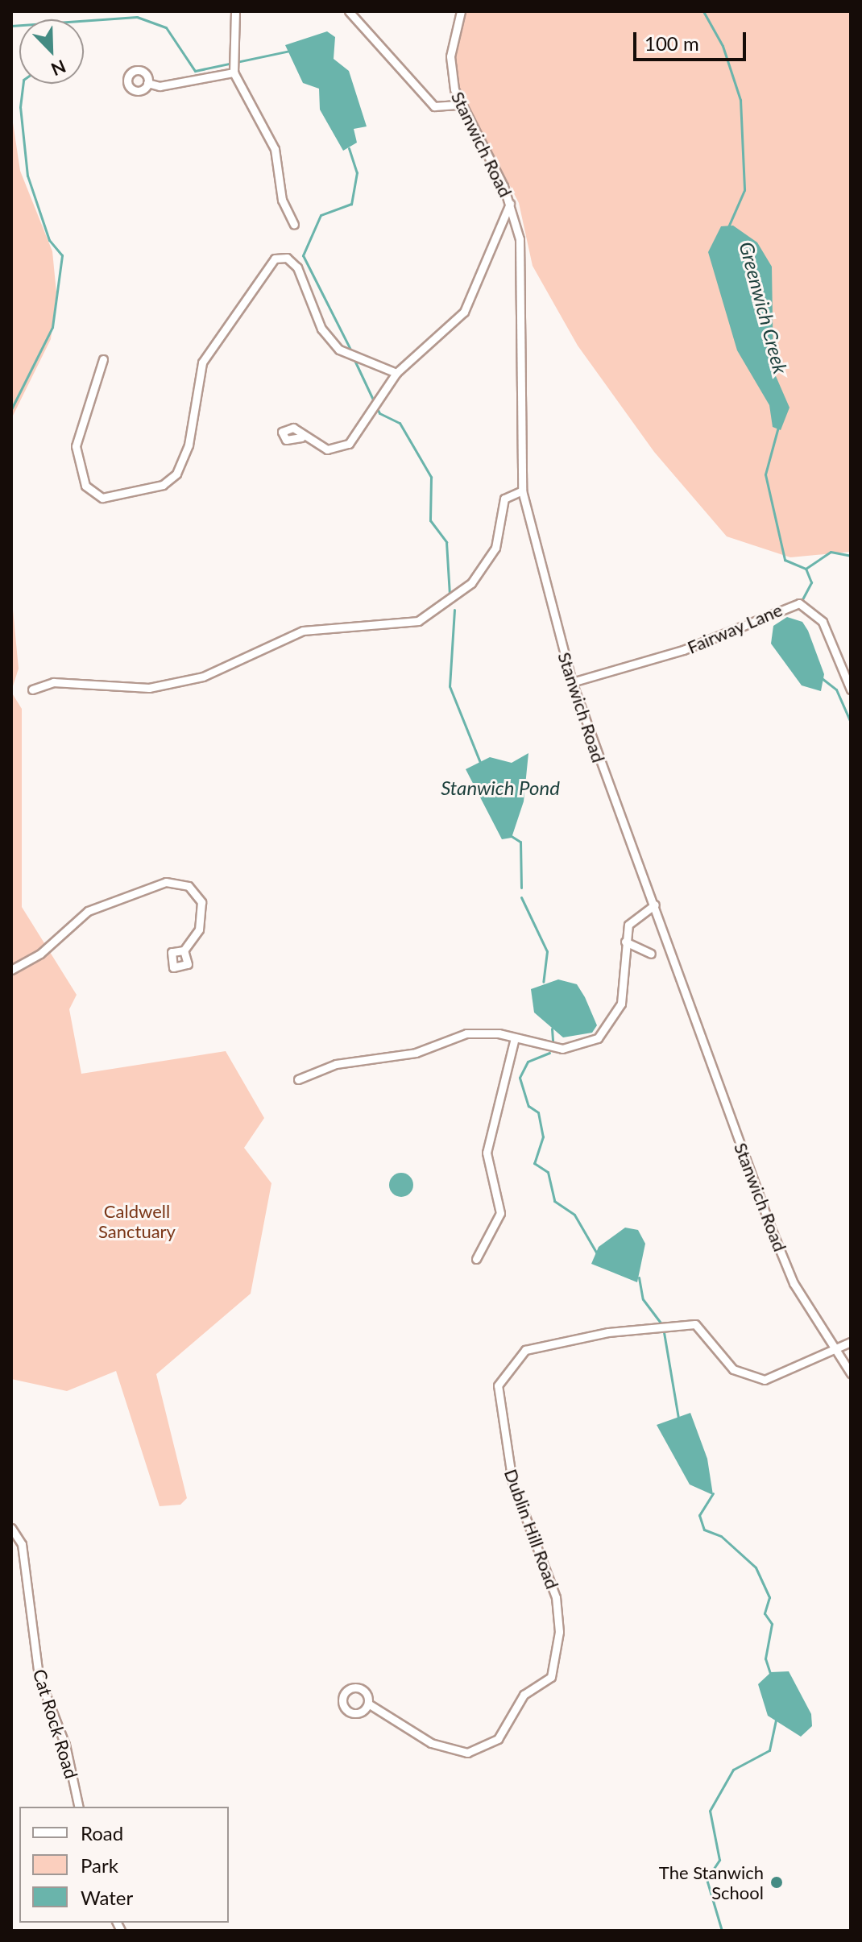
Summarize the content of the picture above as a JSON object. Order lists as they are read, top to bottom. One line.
{"streets":{"street":["Stanwich Road","Fairway Lane","Dublin Hill Road","Cat Rock Road"]},"crossings":[["Stanwich Road","Fairway Lane"],["Stanwich Road","Dublin Hill Road"]],"water":["Greenwich Creek","Stanwich Pond"],"parks":["Caldwell Sanctuary"],"places":["The Stanwich School"],"legend":["Road","Park","Water"],"scale_bar":"100 m","north":"bottom right"}
